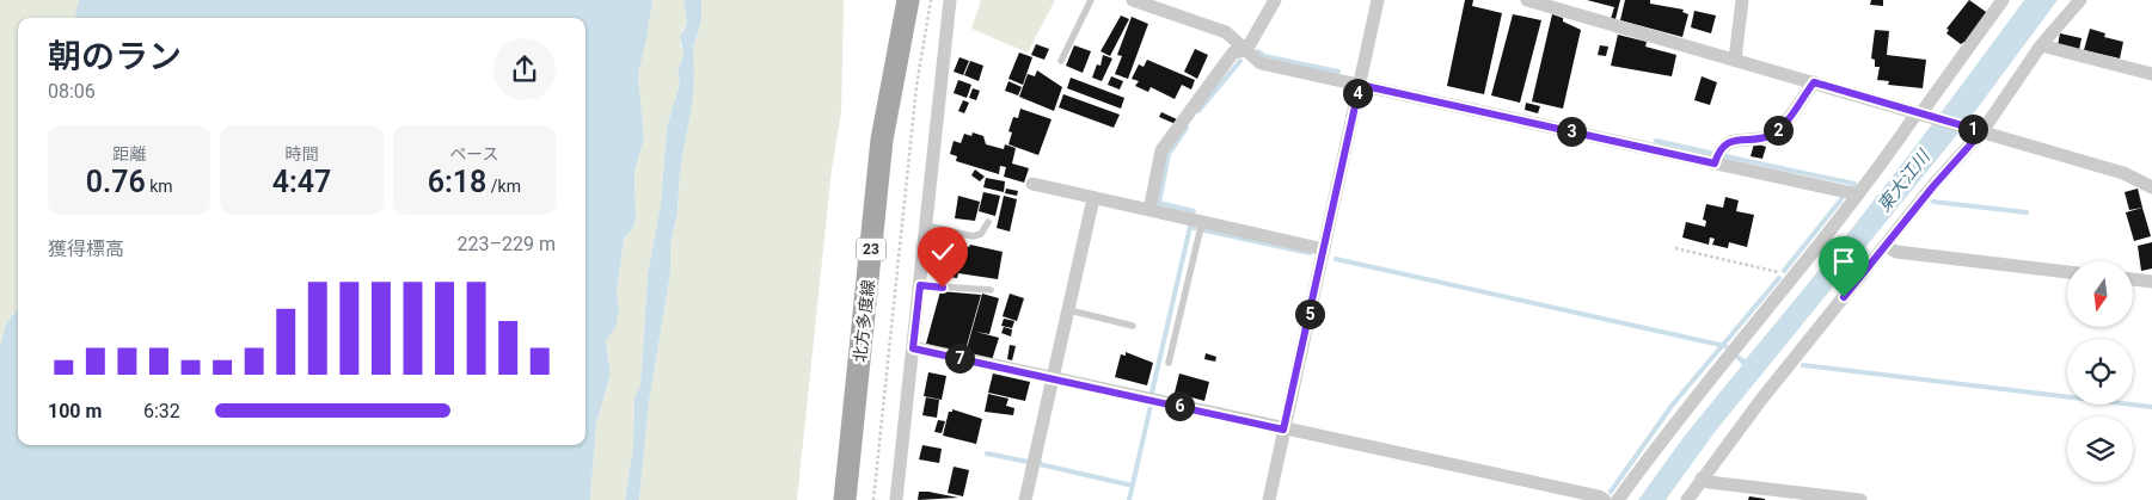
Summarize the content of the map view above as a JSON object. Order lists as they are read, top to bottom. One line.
{"streets":{"main road":["23","北方多度線"]},"water":["東大江川"],"north":"bottom","page":{"heading":["朝のラン","08:06"],"pins":["4","1","2","3","5","7","6"],"stats":[["距離","0.76 km"],["時間","4:47"],["ペース","6:18 /km"]],"chart":["獲得標高","223–229 m"],"list":[{"name":"100 m","note":"6:32"}]}}
